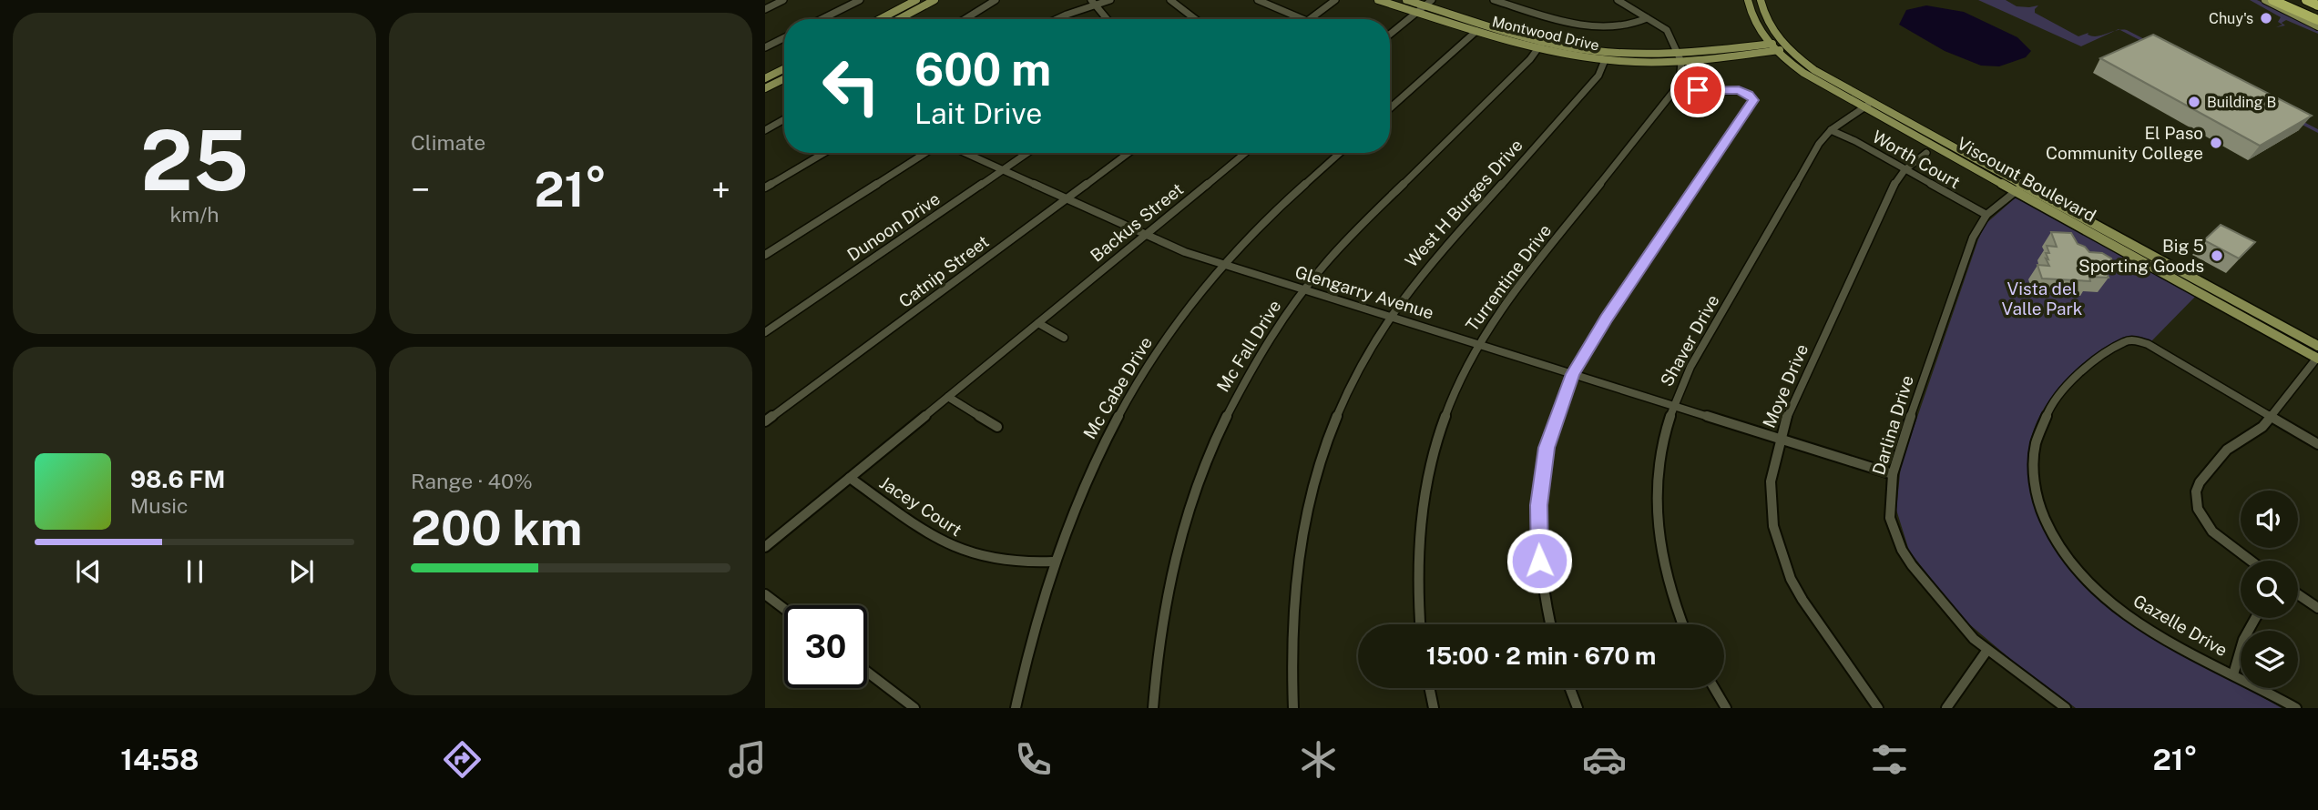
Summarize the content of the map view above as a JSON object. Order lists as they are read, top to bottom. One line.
{"streets":{"main road":["Montwood Drive","Viscount Boulevard"],"street":["Worth Court","West H Burges Drive","Backus Street","Dunoon Drive","Catnip Street","Turrentine Drive","Glengarry Avenue","Shaver Drive","Mc Fall Drive","Moye Drive","Mc Cabe Drive","Darlina Drive","Jacey Court","Gazelle Drive"]},"crossings":[["Montwood Drive","Viscount Boulevard"],["Montwood Drive","West H Burges Drive"],["Montwood Drive","Mc Fall Drive"],["Worth Court","Shaver Drive"],["Worth Court","Moye Drive"],["Worth Court","Darlina Drive"],["Viscount Boulevard","Shaver Drive"],["Viscount Boulevard","Darlina Drive"],["West H Burges Drive","Glengarry Avenue"],["Backus Street","Glengarry Avenue"],["Backus Street","Jacey Court"],["Dunoon Drive","Glengarry Avenue"],["Catnip Street","Glengarry Avenue"],["Turrentine Drive","Glengarry Avenue"],["Glengarry Avenue","Shaver Drive"],["Glengarry Avenue","Mc Fall Drive"],["Glengarry Avenue","Moye Drive"],["Glengarry Avenue","Mc Cabe Drive"],["Glengarry Avenue","Darlina Drive"],["Mc Cabe Drive","Jacey Court"]],"parks":["Vista del Valle Park"],"places":["Chuy's","Building B","El Paso Community College","Big 5 Sporting Goods"],"page":{"tile":[["25","km/h"],"Climate",["Range · 40%","200 km"]],"turn":["600 m","Lait Drive"],"heat":["−","21°","+"],"song":["98.6 FM","Music"],"limit":"30","trip":"15:00 · 2 min · 670 m","tabs":["14:58","21°"]}}
